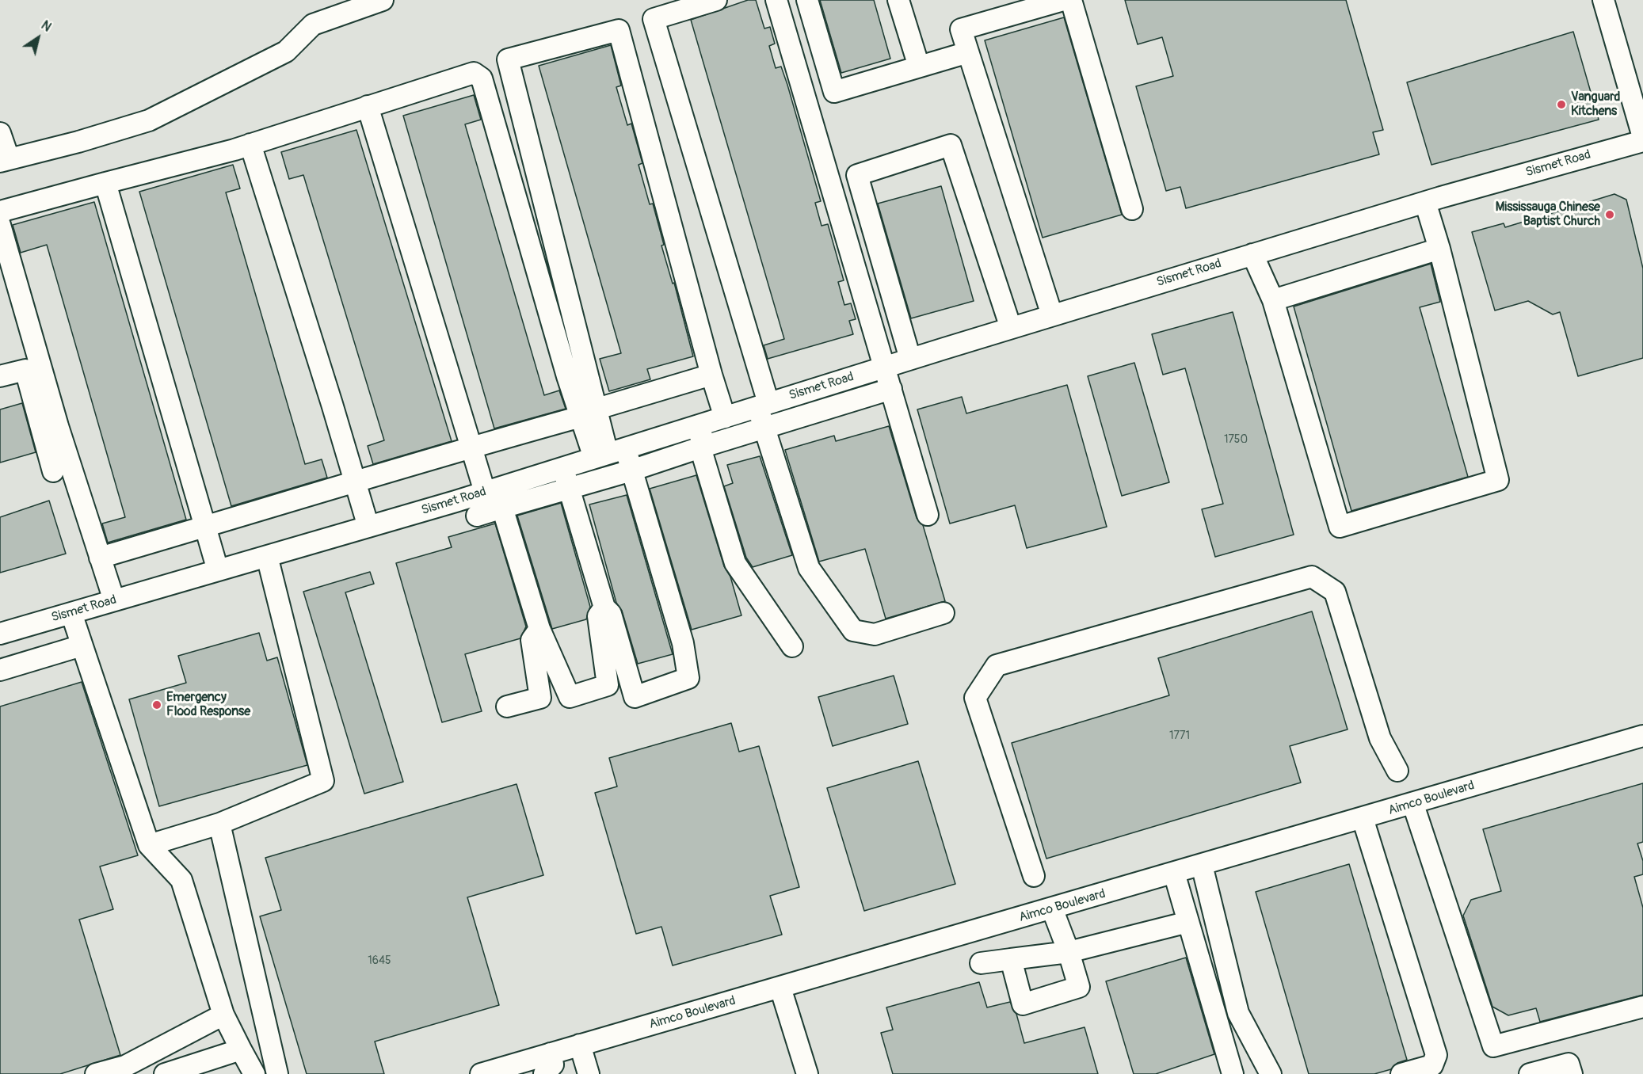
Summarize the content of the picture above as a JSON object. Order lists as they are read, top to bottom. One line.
{"streets":{"street":["Sismet Road","Aimco Boulevard"]},"places":["Vanguard Kitchens","Mississauga Chinese Baptist Church","Emergency Flood Response"],"house_numbers":["1750","1771","1645"],"north":"top right"}
